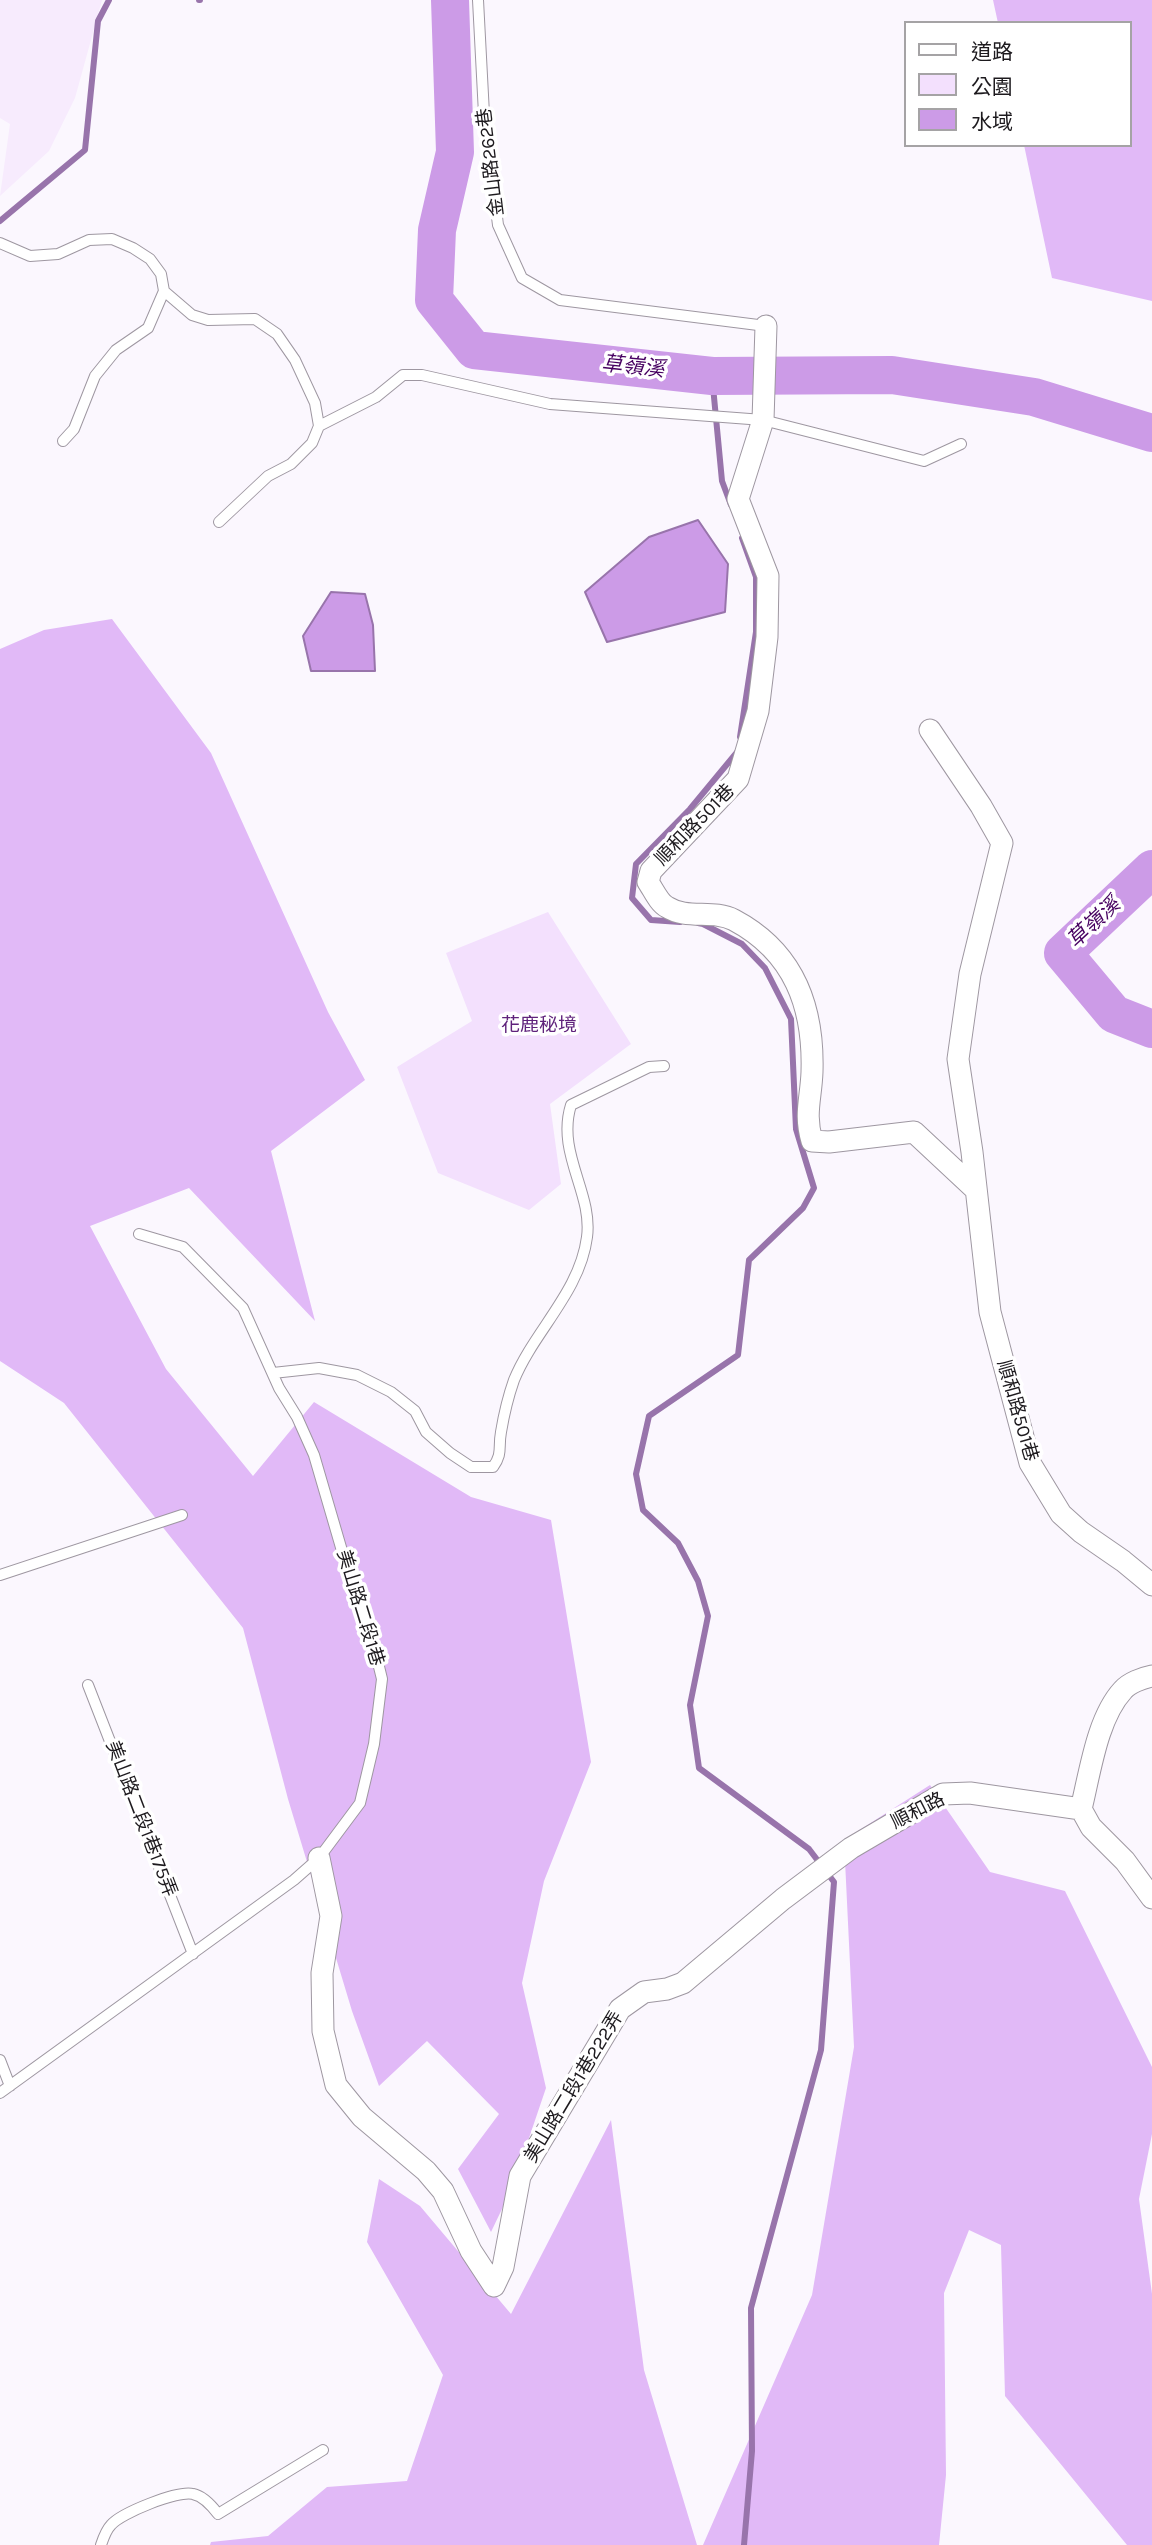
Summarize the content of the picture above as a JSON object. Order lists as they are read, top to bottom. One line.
{"streets":{"street":["順和路501巷","順和路","美山路二段1巷222弄"],"lane":["金山路262巷","美山路二段1巷","美山路二段1巷175弄"]},"crossings":[["金山路262巷","順和路501巷"],["美山路二段1巷","美山路二段1巷175弄"],["美山路二段1巷","美山路二段1巷222弄"],["順和路","美山路二段1巷222弄"]],"water":["草嶺溪"],"parks":["花鹿秘境"],"legend":["道路","公園","水域"]}
